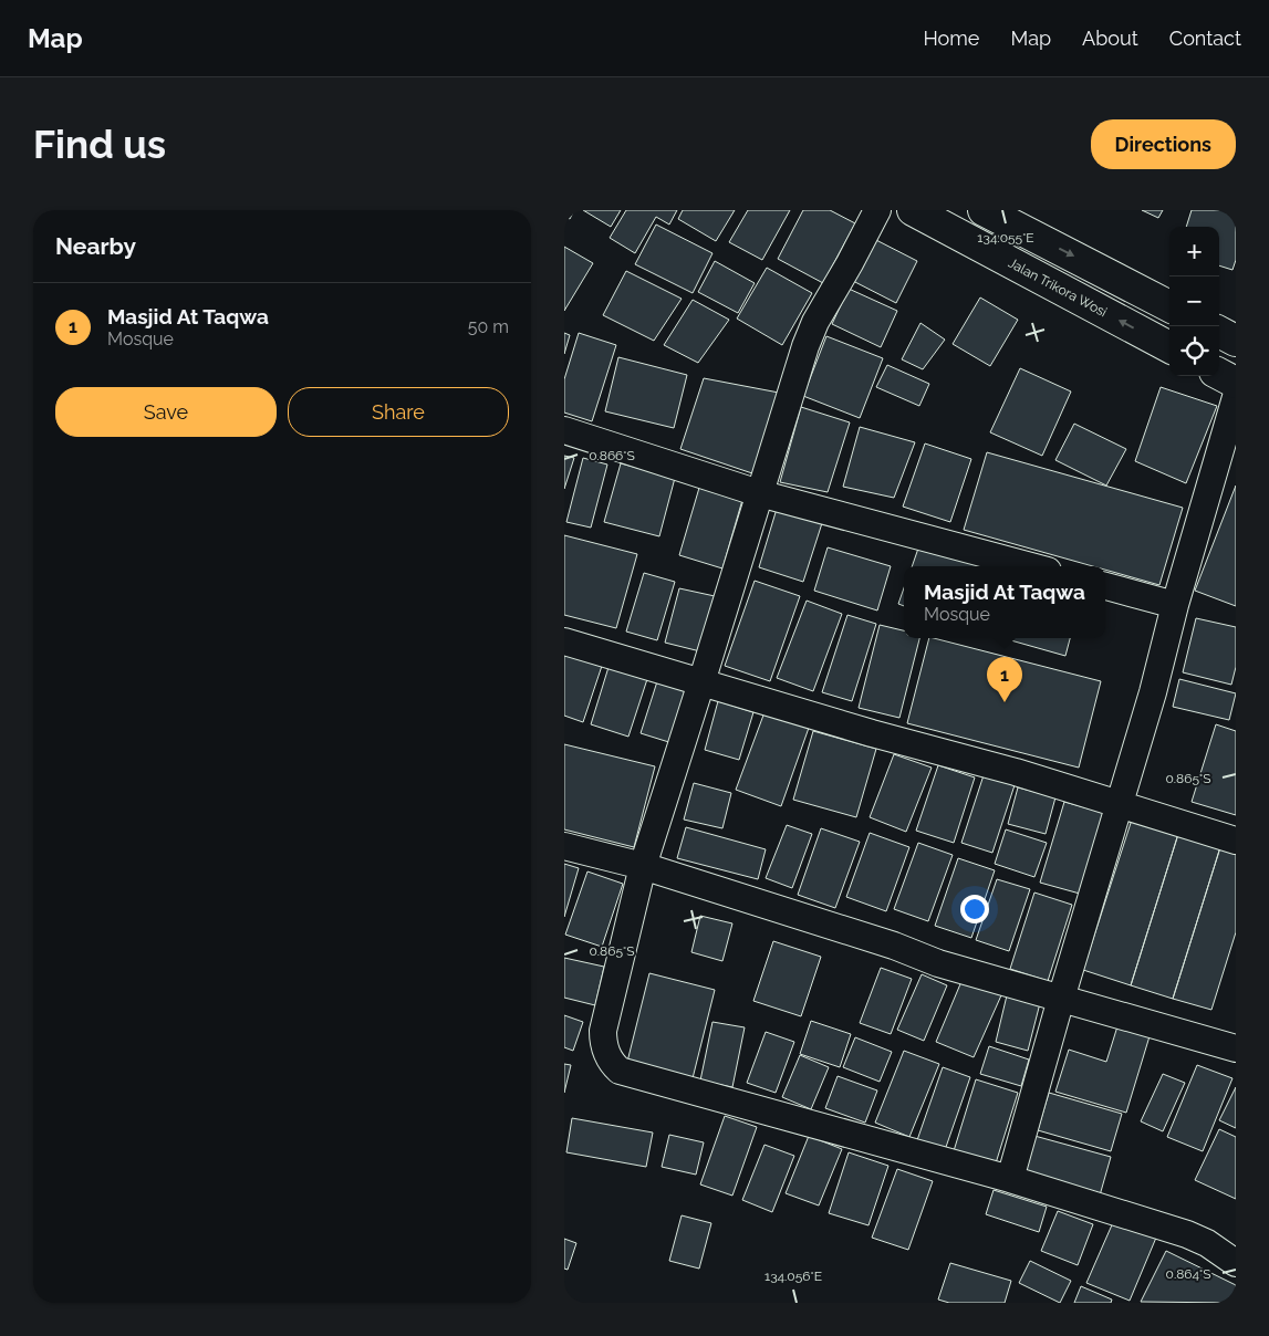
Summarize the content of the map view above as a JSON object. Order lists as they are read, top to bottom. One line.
{"streets":{"highway":["Jalan Trikora Wosi"]},"page":{"header":"Map","nav":["Home","Map","About","Contact"],"buttons":["Directions",["Save","Share"]],"title":"Find us","heading":"Nearby","map_buttons":["+","−"],"list":[{"mark":"1","name":"Masjid At Taqwa","note":"Mosque","value":"50 m"}],"popup":["Masjid At Taqwa","Mosque"],"pins":"1"},"coordinates":["134.055°E","0.866°S","0.865°S","0.864°S","134.056°E"]}
